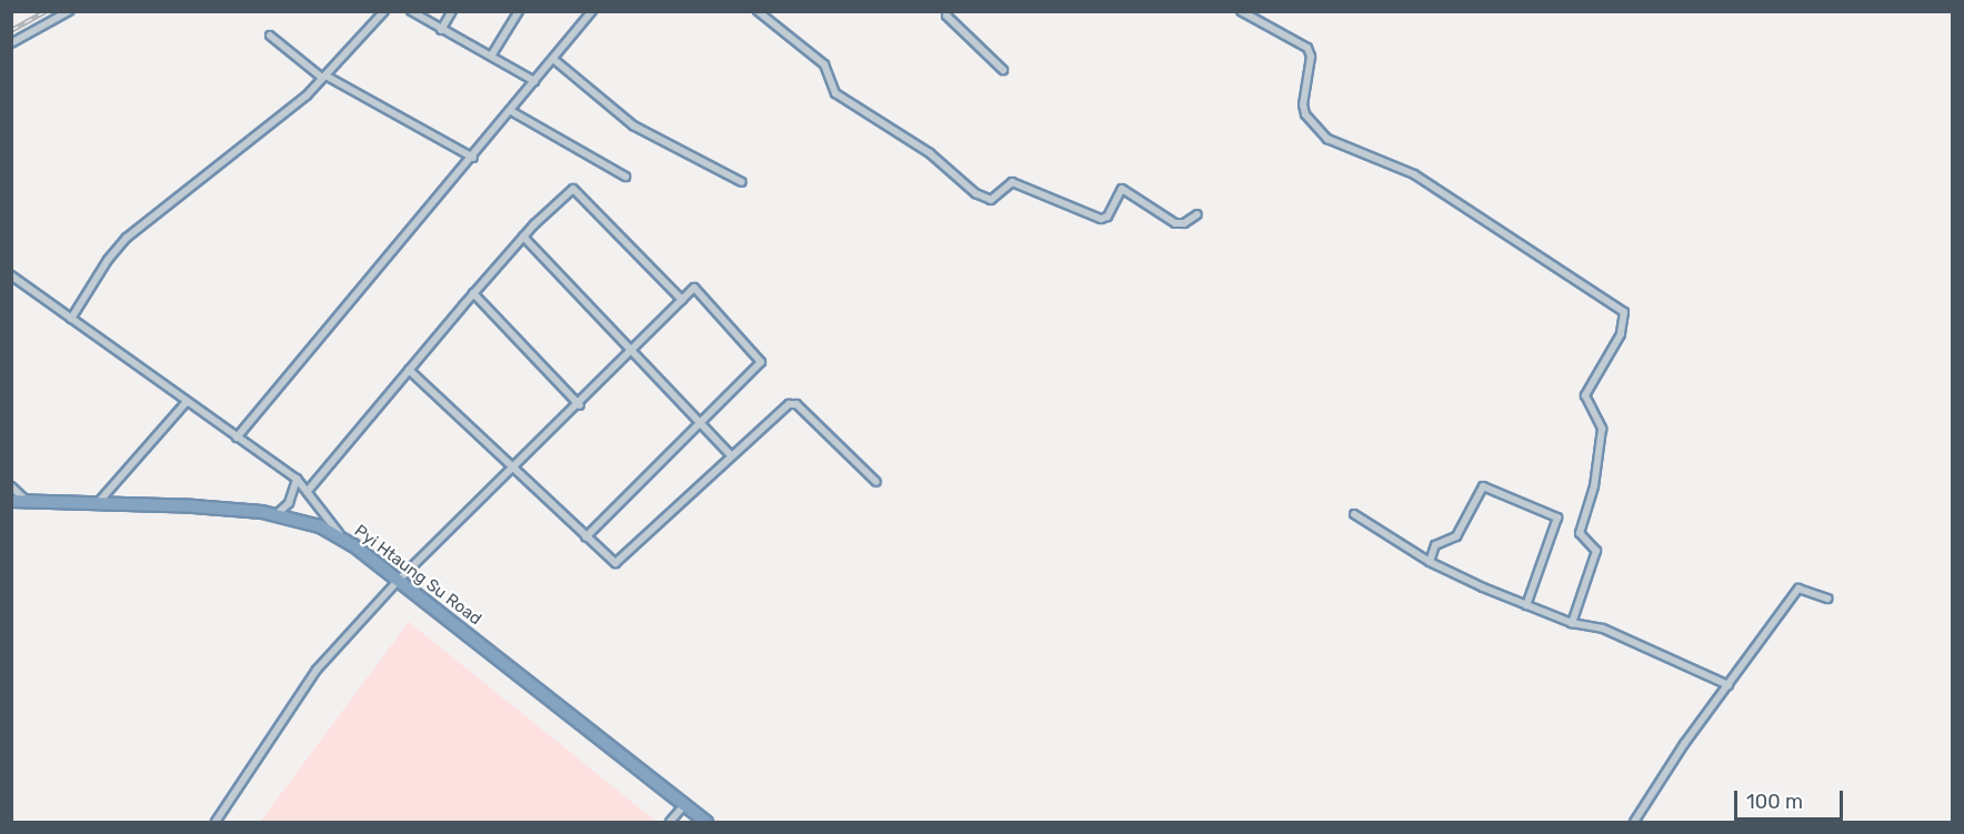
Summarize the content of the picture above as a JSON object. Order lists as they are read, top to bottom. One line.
{"streets":{"highway":["Pyi Htaung Su Road"]},"scale_bar":"100 m"}
